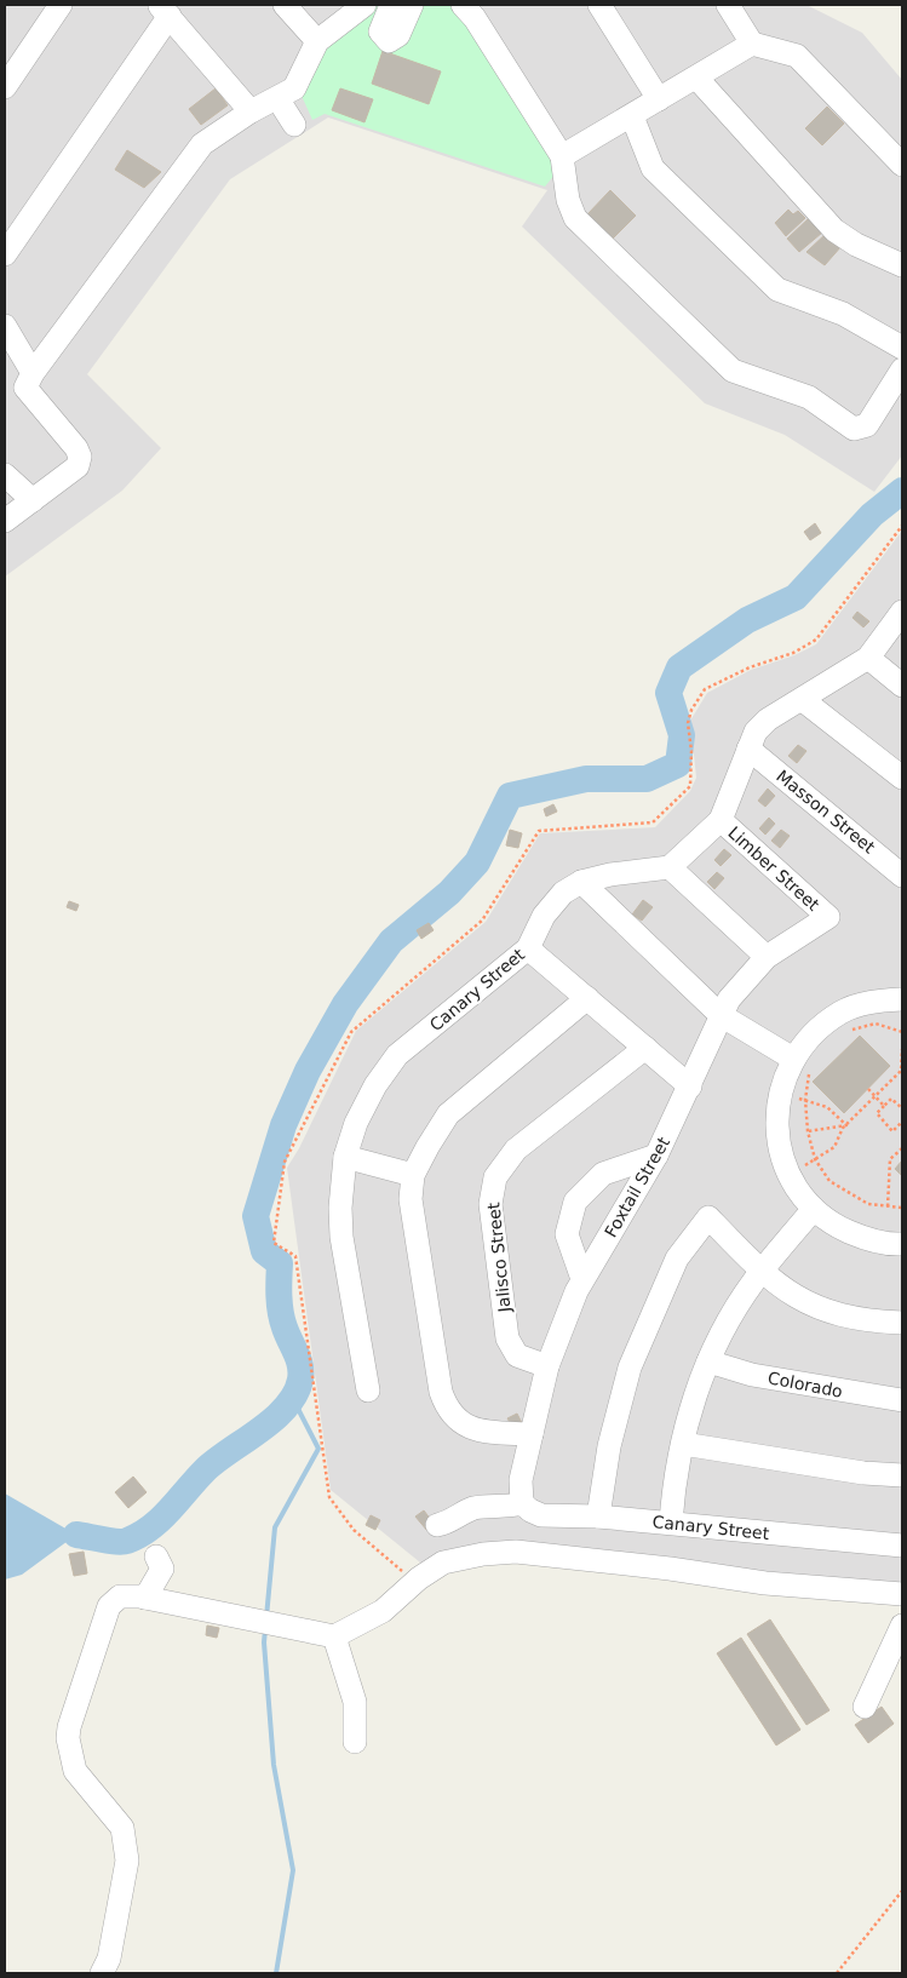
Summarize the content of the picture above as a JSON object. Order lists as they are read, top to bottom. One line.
{"streets":{"street":["Masson Street","Limber Street","Canary Street","Foxtail Street","Jalisco Street","Colorado"]},"crossings":[["Limber Street","Foxtail Street"],["Canary Street","Foxtail Street"],["Foxtail Street","Jalisco Street"]]}
